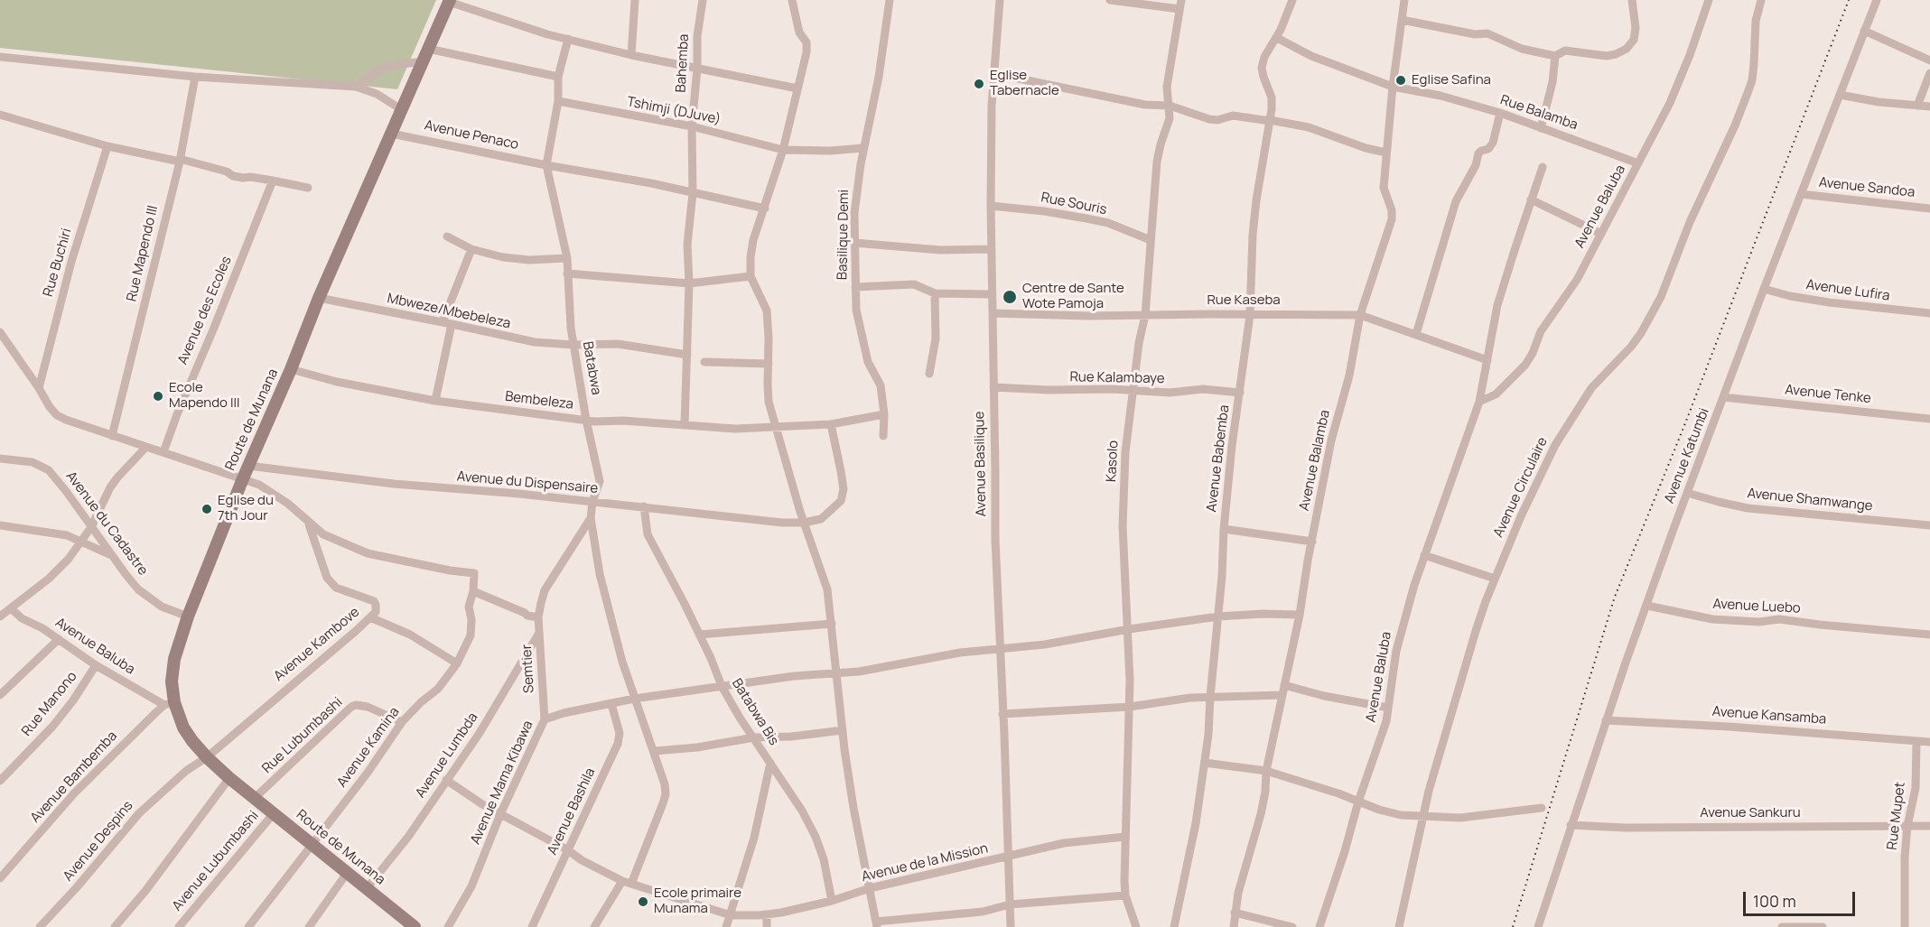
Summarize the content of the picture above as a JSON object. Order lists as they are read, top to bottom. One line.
{"streets":{"main road":["Route de Munana"],"street":["Bahemba","Tshimji (DJuve)","Rue Balamba","Avenue Penaco","Avenue Sandoa","Rue Souris","Avenue Baluba","Basilique Demi","Rue Mapendo III","Rue Buchiri","Avenue Lufira","Rue Kaseba","Avenue des Ecoles","Mbweze/Mbebeleza","Batabwa","Rue Kalambaye","Avenue Tenke","Bembeleza","Avenue Katumbi","Avenue Babemba","Avenue Balamba","Kasolo","Avenue Basilique","Avenue du Dispensaire","Avenue Circulaire","Avenue Shamwange","Avenue du Cadastre","Avenue Luebo","Avenue Kambove","Semtier","Rue Manono","Batabwa Bis","Avenue Kansamba","Rue Lubumbashi","Avenue Kamina","Avenue Lumbda","Avenue Bambemba","Avenue Mama Kibawa","Avenue Bashila","Avenue Sankuru","Rue Mupet","Avenue Despins","Avenue Lubumbashi","Avenue de la Mission"]},"crossings":[["Bahemba","Tshimji (DJuve)"],["Bahemba","Avenue Penaco"],["Bahemba","Mbweze/Mbebeleza"],["Bahemba","Bembeleza"],["Tshimji (DJuve)","Basilique Demi"],["Tshimji (DJuve)","Batabwa"],["Rue Balamba","Avenue Baluba"],["Rue Balamba","Avenue Babemba"],["Rue Balamba","Avenue Balamba"],["Avenue Penaco","Batabwa"],["Avenue Penaco","Route de Munana"],["Avenue Sandoa","Avenue Katumbi"],["Rue Souris","Kasolo"],["Rue Souris","Avenue Basilique"],["Avenue Baluba","Rue Kaseba"],["Avenue Baluba","Route de Munana"],["Avenue Baluba","Rue Manono"],["Avenue Baluba","Avenue Bambemba"],["Basilique Demi","Bembeleza"],["Avenue Lufira","Avenue Katumbi"],["Rue Kaseba","Avenue Babemba"],["Rue Kaseba","Avenue Balamba"],["Rue Kaseba","Kasolo"],["Rue Kaseba","Avenue Basilique"],["Mbweze/Mbebeleza","Batabwa"],["Mbweze/Mbebeleza","Route de Munana"],["Batabwa","Bembeleza"],["Batabwa","Avenue du Dispensaire"],["Batabwa","Semtier"],["Batabwa","Avenue Mama Kibawa"],["Batabwa","Avenue de la Mission"],["Rue Kalambaye","Avenue Babemba"],["Rue Kalambaye","Kasolo"],["Rue Kalambaye","Avenue Basilique"],["Avenue Tenke","Avenue Katumbi"],["Bembeleza","Route de Munana"],["Route de Munana","Avenue du Dispensaire"],["Route de Munana","Avenue du Cadastre"],["Route de Munana","Avenue Kambove"],["Route de Munana","Rue Lubumbashi"],["Route de Munana","Avenue Kamina"],["Route de Munana","Avenue Lumbda"],["Route de Munana","Avenue Bambemba"],["Route de Munana","Avenue Despins"],["Route de Munana","Avenue Lubumbashi"],["Avenue Katumbi","Avenue Shamwange"],["Avenue Katumbi","Avenue Luebo"],["Avenue Katumbi","Avenue Kansamba"],["Avenue Katumbi","Avenue Sankuru"],["Avenue Babemba","Avenue Mama Kibawa"],["Avenue Balamba","Avenue Mama Kibawa"],["Kasolo","Avenue Mama Kibawa"],["Kasolo","Avenue de la Mission"],["Avenue Basilique","Avenue Mama Kibawa"],["Avenue Basilique","Avenue de la Mission"],["Avenue du Dispensaire","Batabwa Bis"],["Avenue Kambove","Avenue Kamina"],["Avenue Kambove","Avenue Despins"],["Semtier","Avenue Lumbda"],["Semtier","Avenue Mama Kibawa"],["Batabwa Bis","Avenue Mama Kibawa"],["Batabwa Bis","Avenue de la Mission"],["Avenue Kansamba","Rue Mupet"],["Rue Lubumbashi","Avenue Kamina"],["Avenue Mama Kibawa","Avenue Bashila"],["Avenue Sankuru","Rue Mupet"]],"places":["Eglise Safina","Eglise Tabernacle","Centre de Sante Wote Pamoja","Ecole Mapendo III","Eglise du 7th Jour","Ecole primaire Munama"],"scale_bar":"100 m"}
